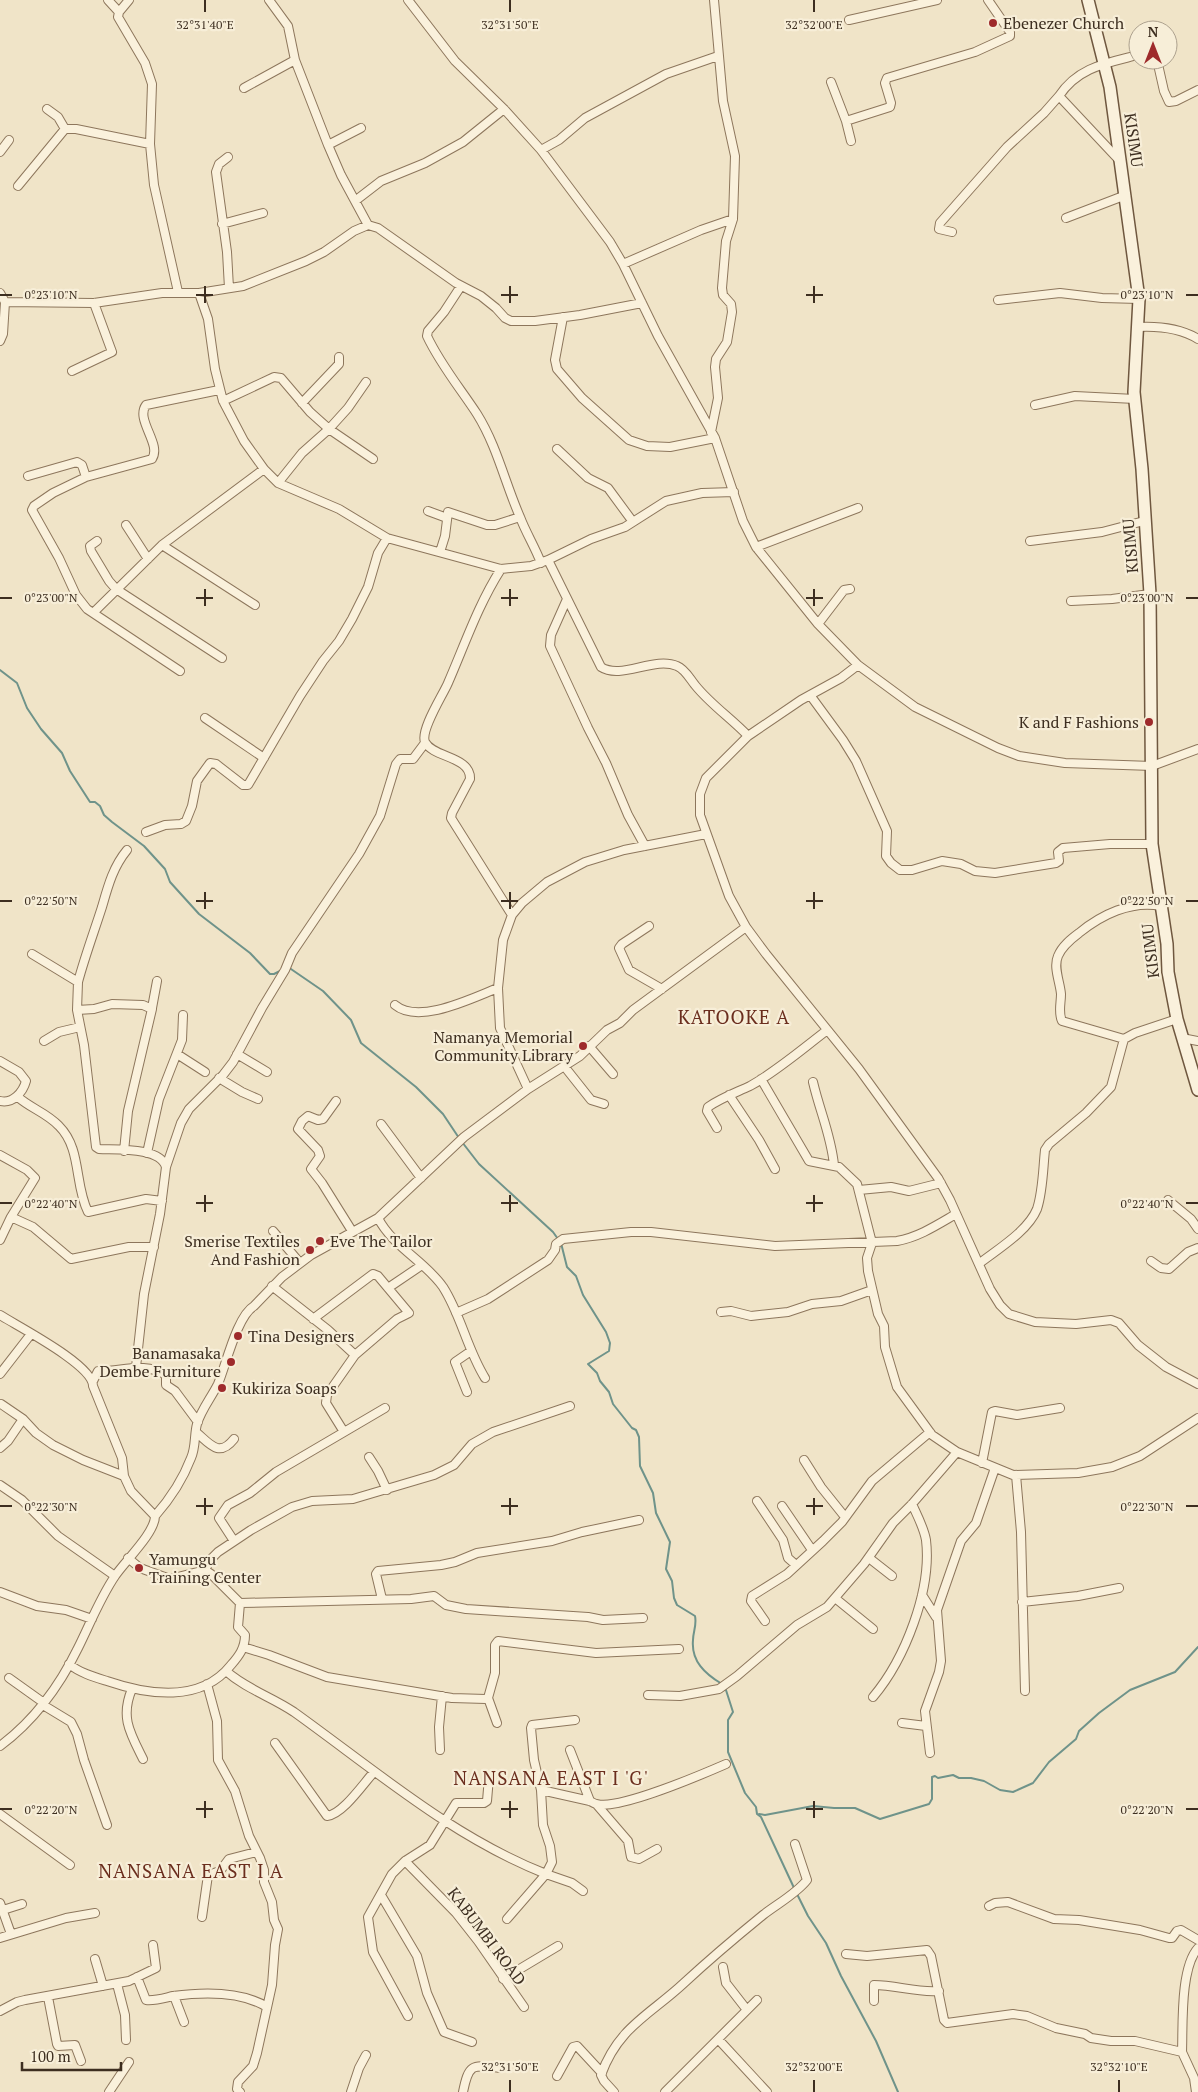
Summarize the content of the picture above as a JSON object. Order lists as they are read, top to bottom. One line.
{"streets":{"street":["KISIMU","KABUMBI ROAD"]},"districts":["KATOOKE A","NANSANA EAST I 'G'","NANSANA EAST I A"],"places":["Ebenezer Church","K and F Fashions","Namanya Memorial Community Library","Eve The Tailor","Smerise Textiles And Fashion","Tina Designers","Banamasaka Dembe Furniture","Kukiriza Soaps","Yamungu Training Center"],"scale_bar":"100 m","north":"top","coordinates":["32°31'40\"E","32°31'50\"E","32°32'00\"E","0°23'10\"N","0°23'00\"N","0°22'50\"N","0°22'40\"N","0°22'30\"N","0°22'20\"N","32°32'10\"E"]}
